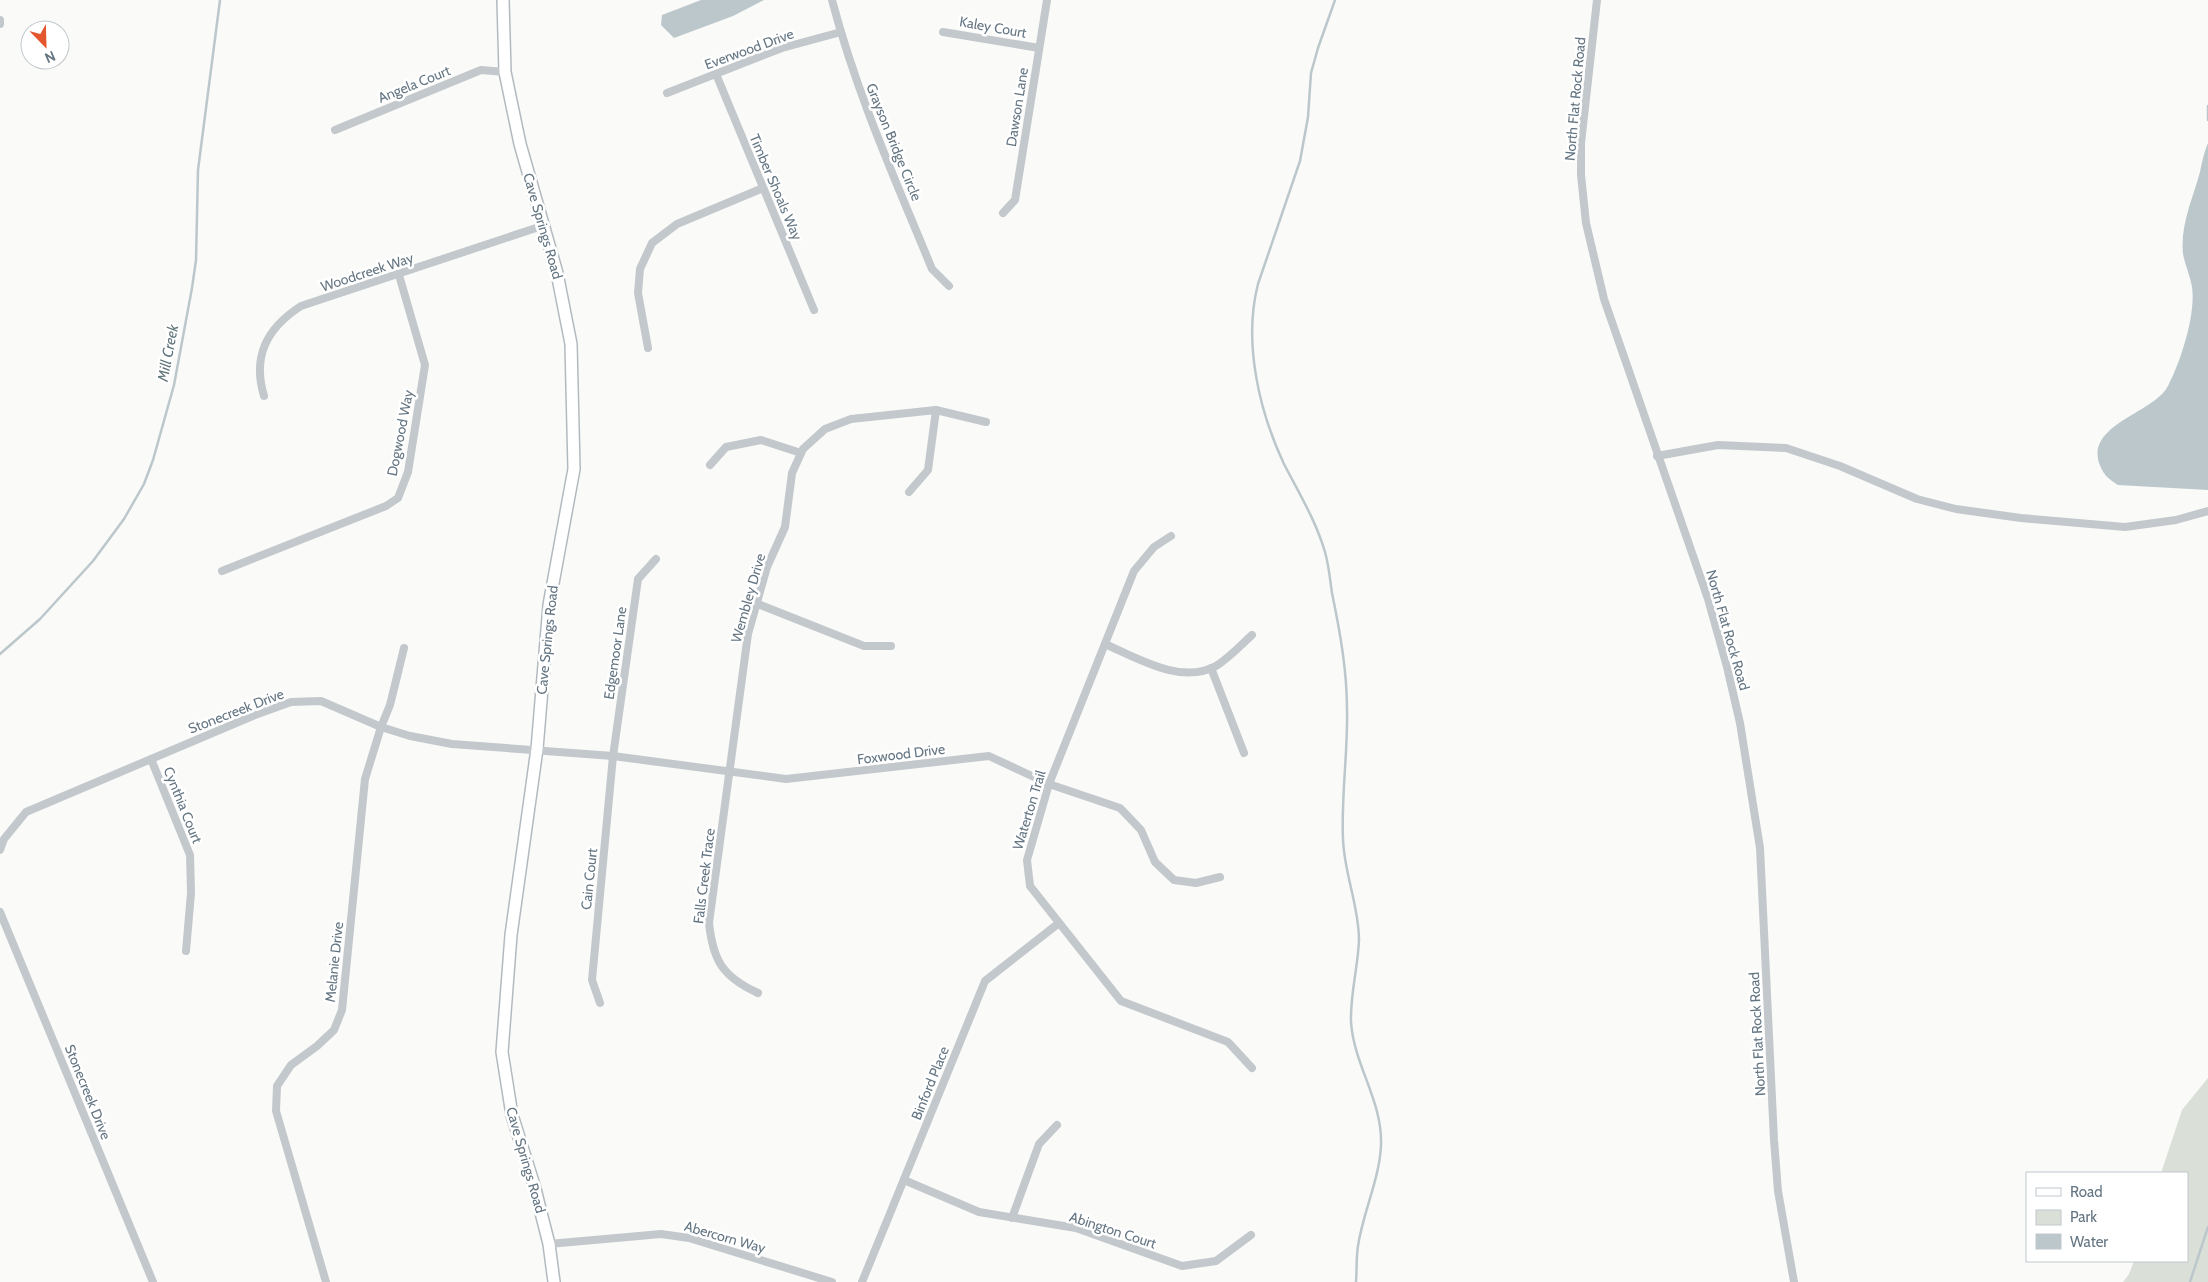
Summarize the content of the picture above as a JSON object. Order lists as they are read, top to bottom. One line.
{"streets":{"street":["Kaley Court","Everwood Drive","Angela Court","North Flat Rock Road","Dawson Lane","Grayson Bridge Circle","Timber Shoals Way","Cave Springs Road","Woodcreek Way","Dogwood Way","Wembley Drive","Edgemoor Lane","Stonecreek Drive","Foxwood Drive","Cynthia Court","Waterton Trail","Falls Creek Trace","Cain Court","Melanie Drive","Binford Place","Abington Court","Abercorn Way"]},"crossings":[["Kaley Court","Dawson Lane"],["Everwood Drive","Grayson Bridge Circle"],["Everwood Drive","Timber Shoals Way"],["Angela Court","Cave Springs Road"],["Cave Springs Road","Woodcreek Way"],["Cave Springs Road","Stonecreek Drive"],["Cave Springs Road","Foxwood Drive"],["Cave Springs Road","Abercorn Way"],["Woodcreek Way","Dogwood Way"],["Wembley Drive","Foxwood Drive"],["Wembley Drive","Falls Creek Trace"],["Edgemoor Lane","Foxwood Drive"],["Edgemoor Lane","Cain Court"],["Stonecreek Drive","Foxwood Drive"],["Stonecreek Drive","Cynthia Court"],["Stonecreek Drive","Melanie Drive"],["Foxwood Drive","Waterton Trail"],["Foxwood Drive","Falls Creek Trace"],["Foxwood Drive","Cain Court"],["Waterton Trail","Binford Place"],["Binford Place","Abington Court"]],"water":["Mill Creek"],"legend":["Road","Park","Water"],"north":"bottom right"}
